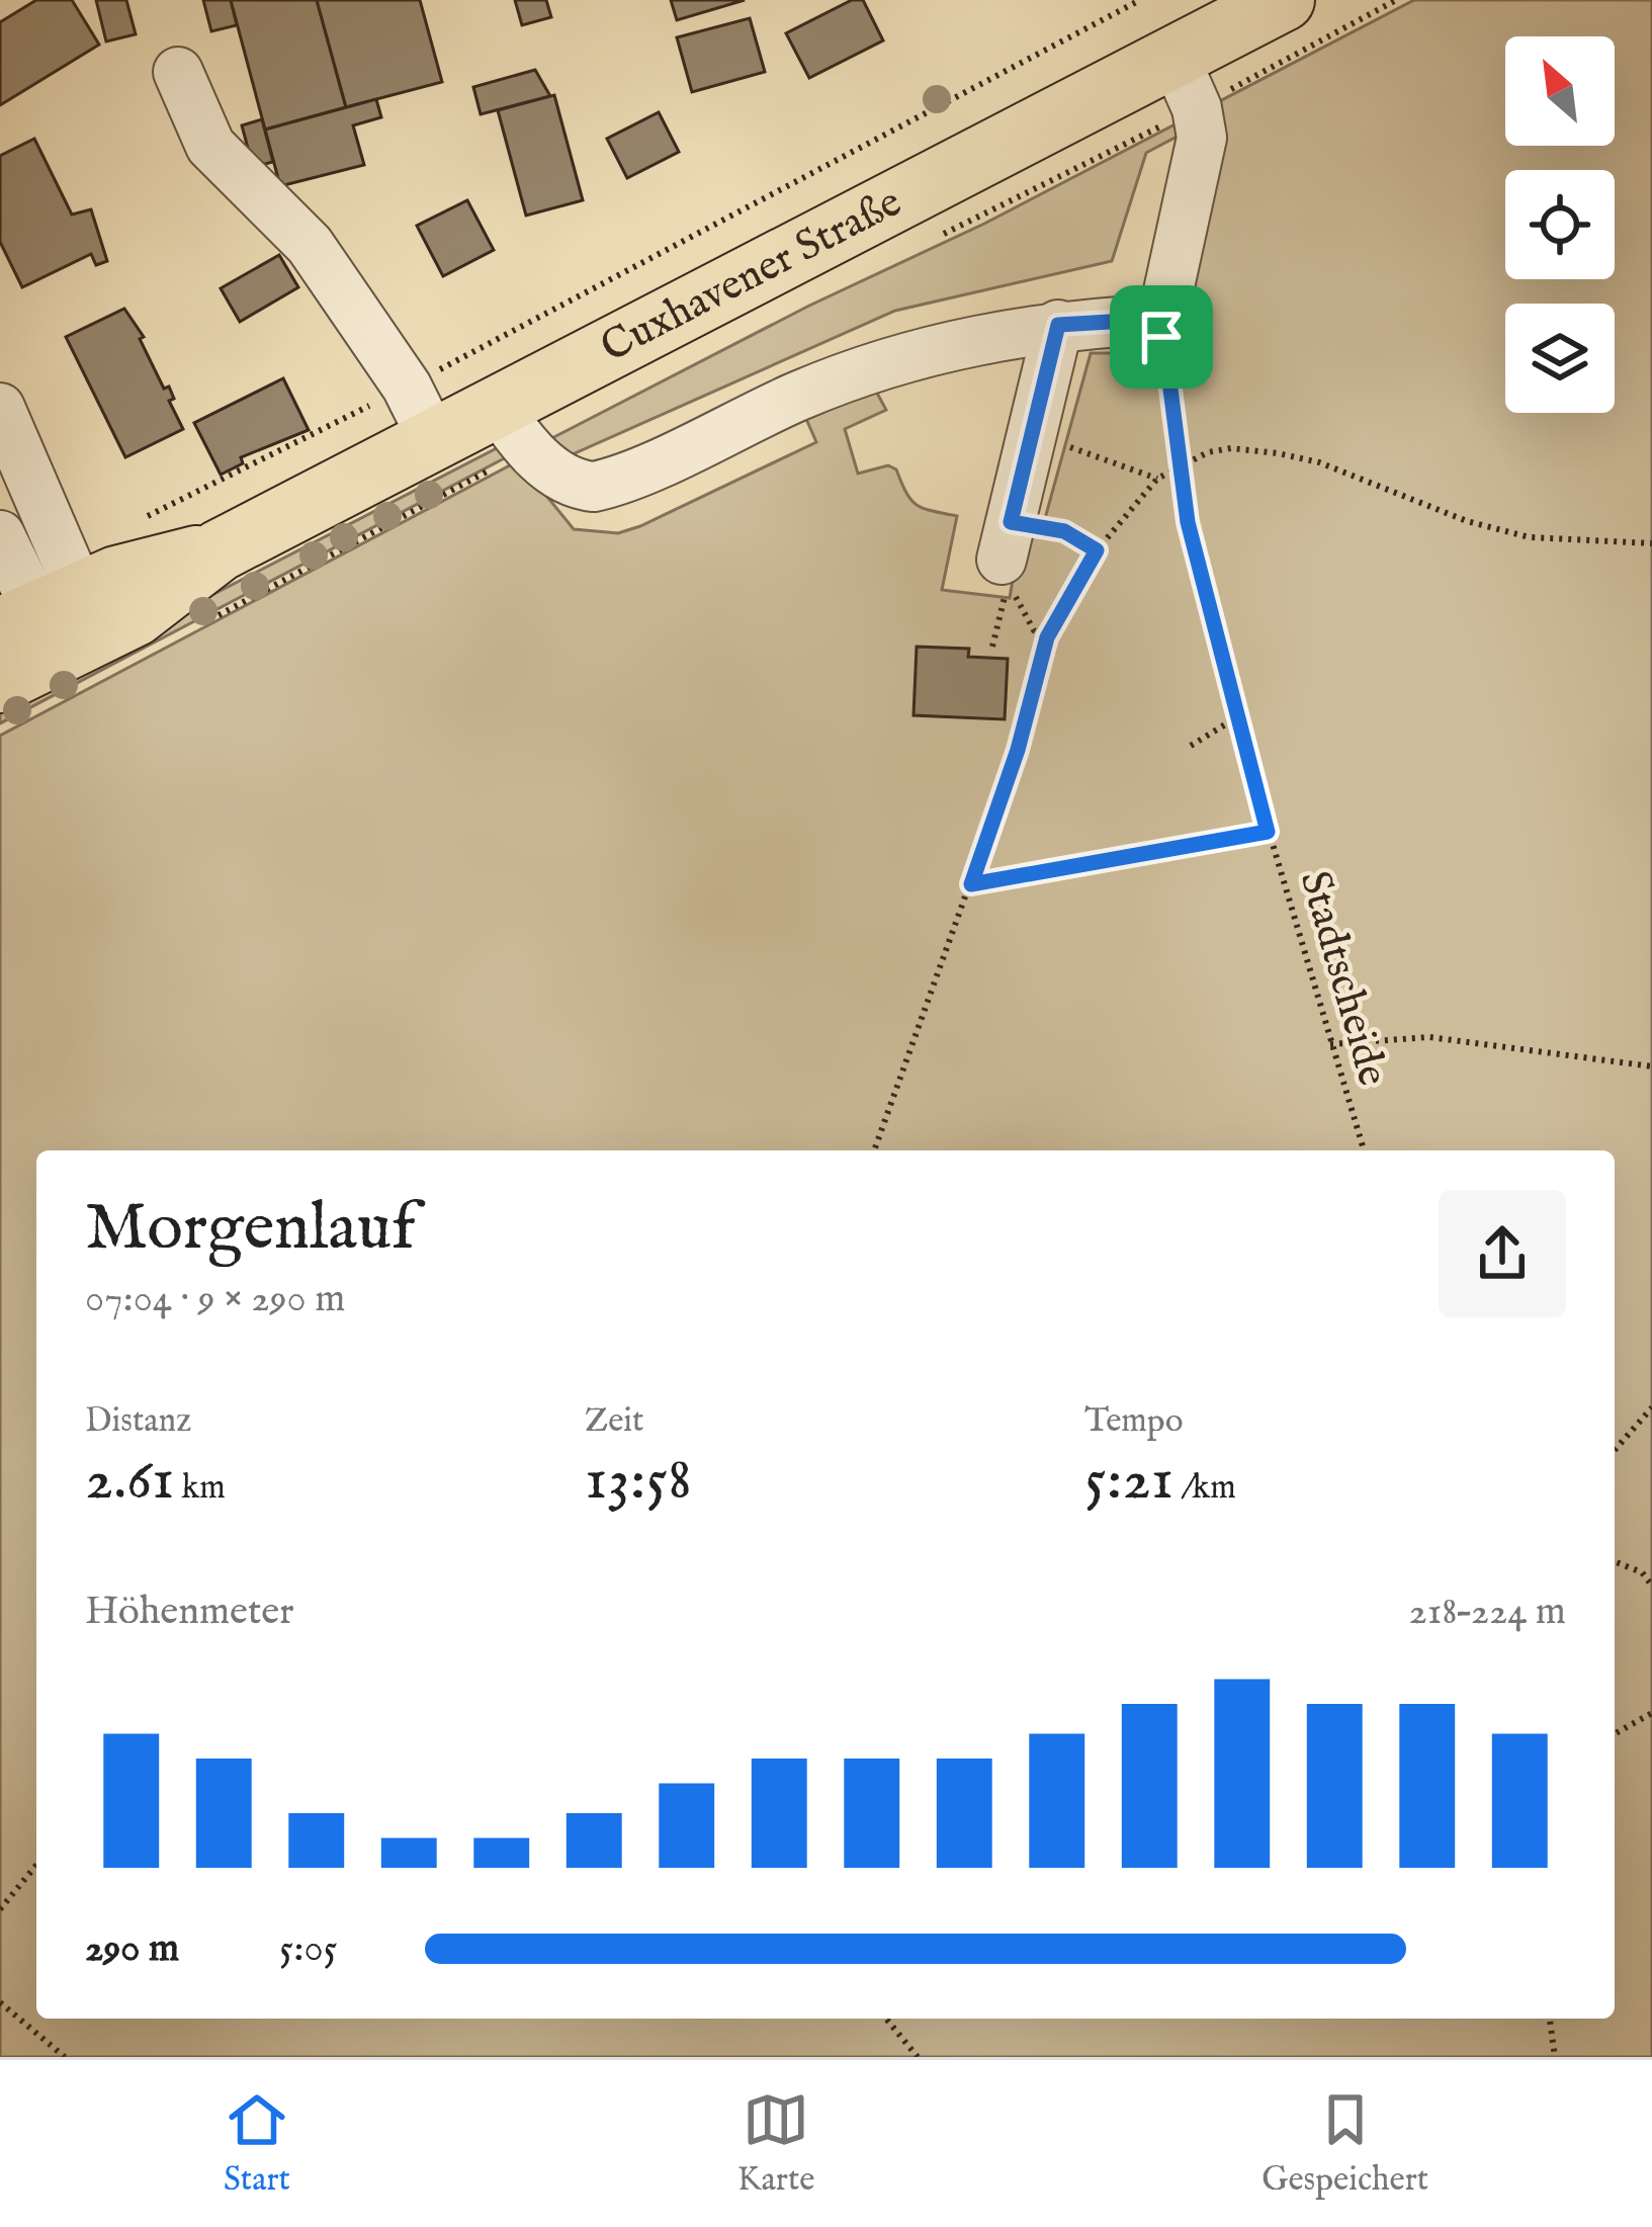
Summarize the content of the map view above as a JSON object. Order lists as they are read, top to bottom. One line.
{"streets":{"main road":["Cuxhavener Straße"],"path":["Stadtscheide"]},"north":"top left","page":{"heading":["Morgenlauf","07:04 · 9 × 290 m"],"stats":[["Distanz","2.61 km"],["Zeit","13:58"],["Tempo","5:21 /km"]],"chart":["Höhenmeter","218–224 m"],"list":[{"name":"290 m","note":"5:05"}],"tabs":["Start","Karte","Gespeichert"]}}
